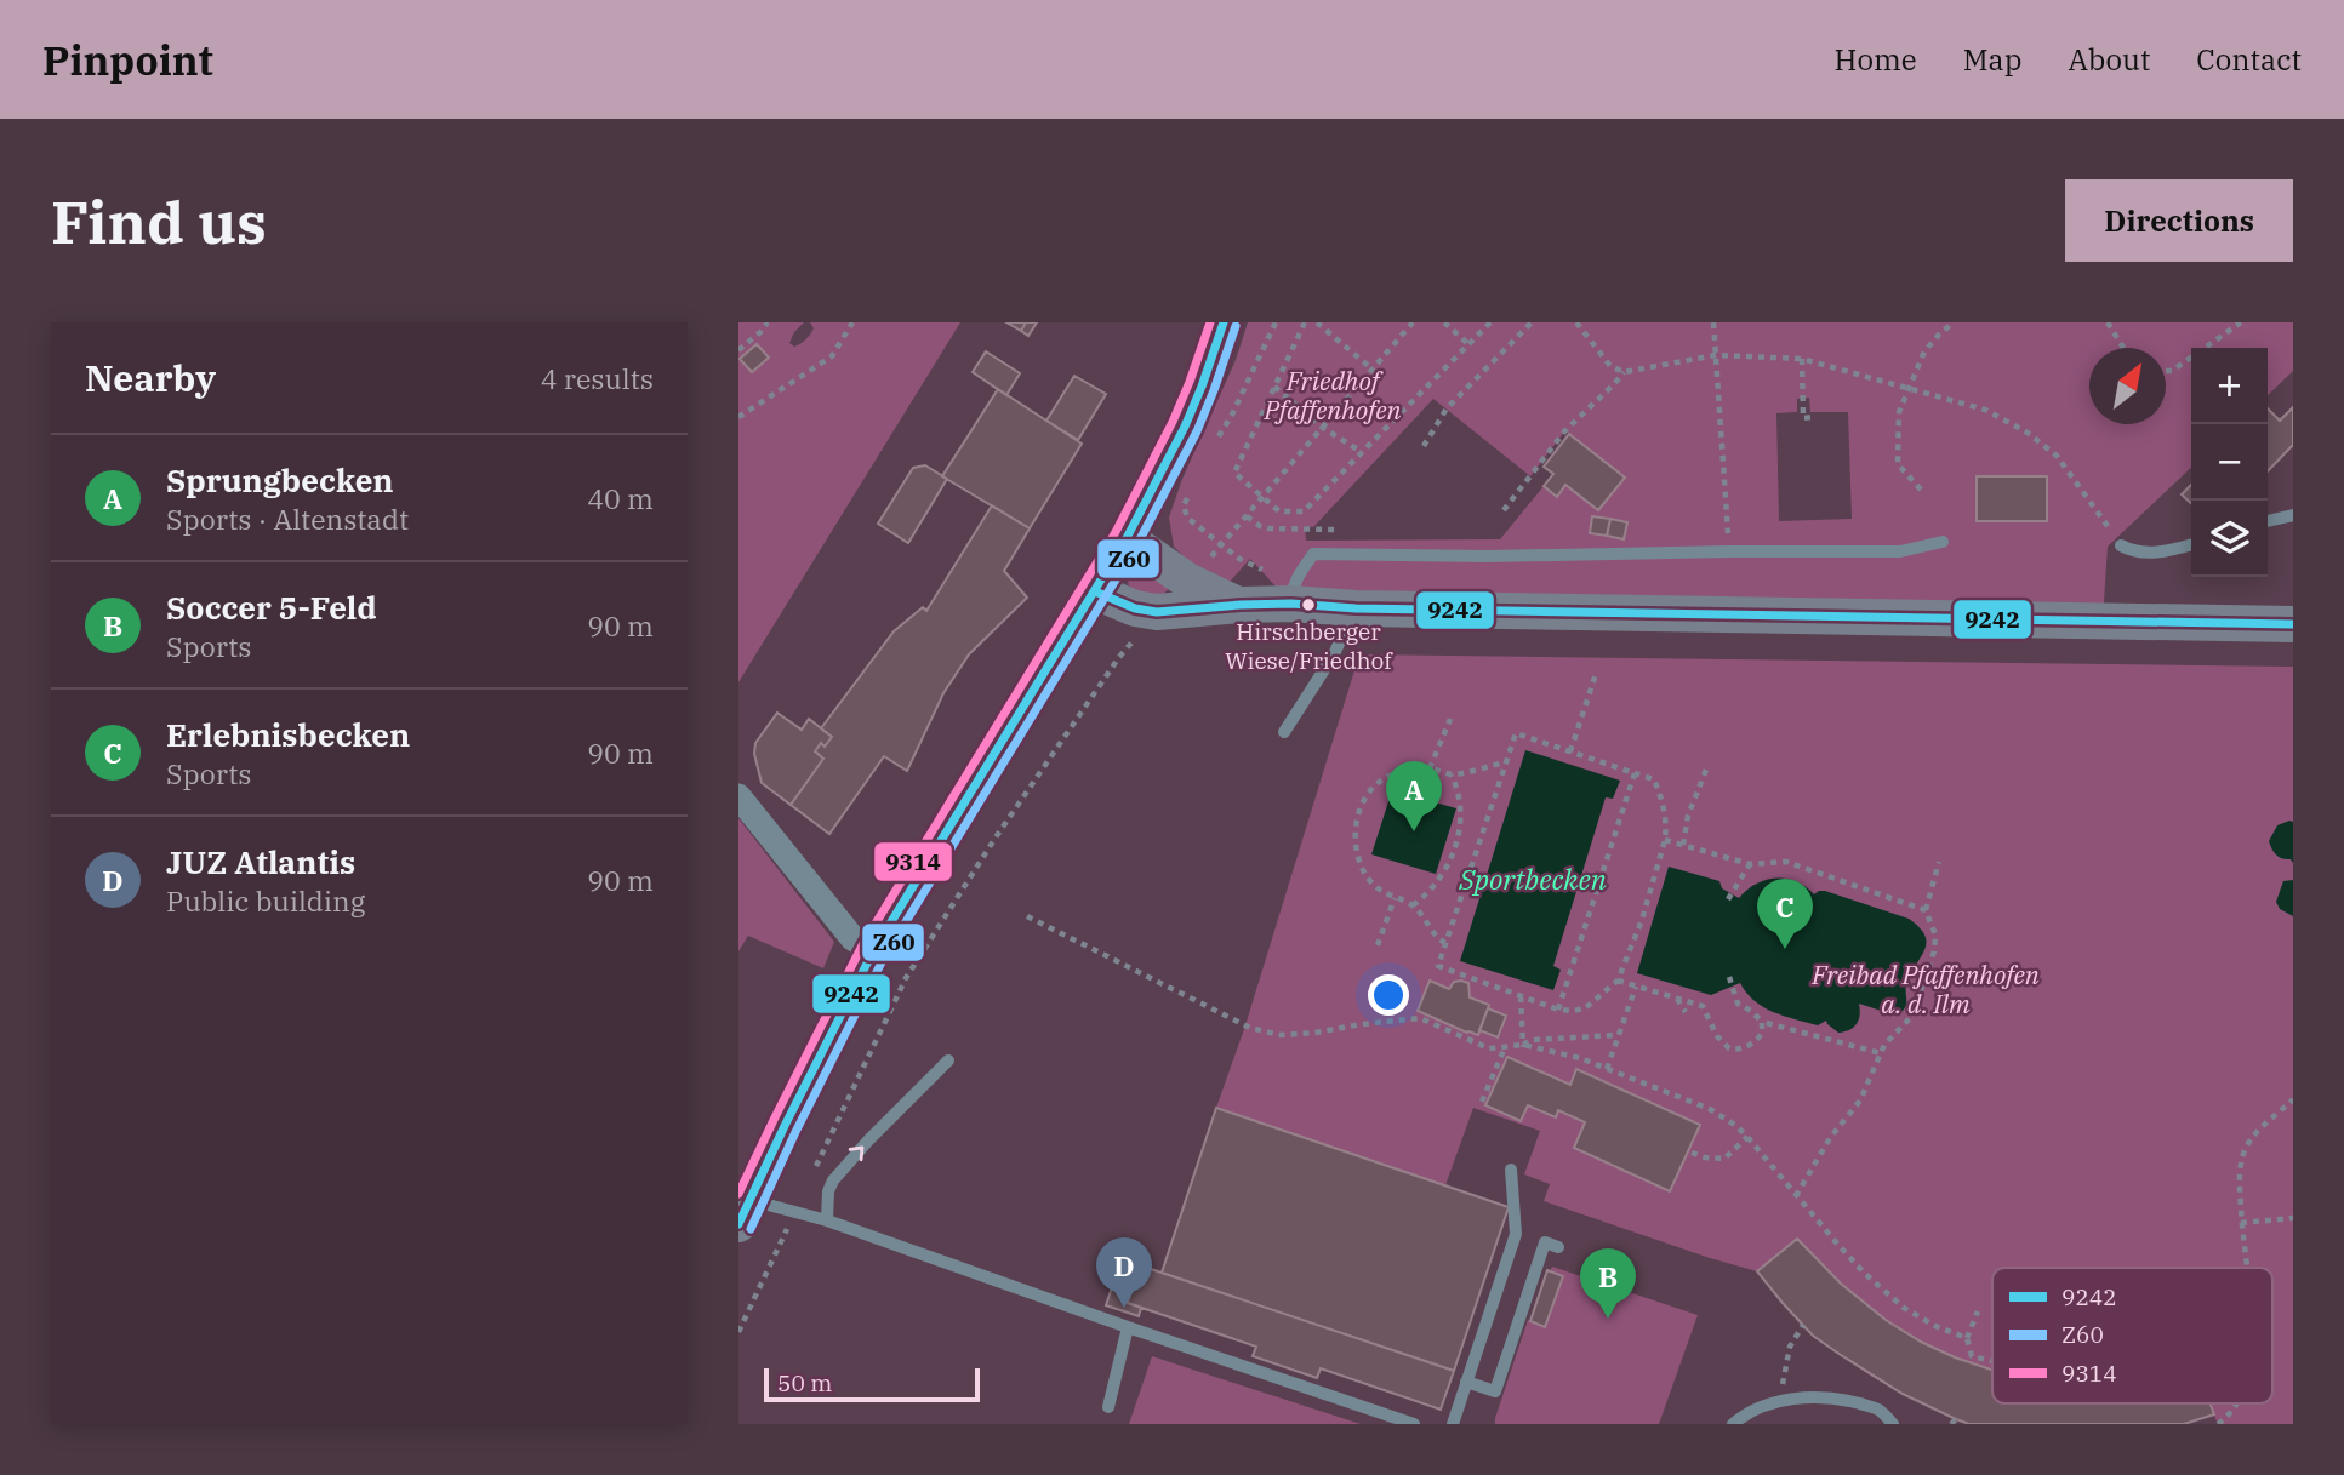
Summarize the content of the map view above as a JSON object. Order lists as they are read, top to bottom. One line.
{"water":["Sportbecken"],"parks":["Friedhof Pfaffenhofen","Freibad Pfaffenhofen a. d. Ilm"],"places":["Hirschberger Wiese/Friedhof"],"lines":["transit line 9242","transit line 9314","transit line Z60"],"legend":["9242","Z60","9314"],"scale_bar":"50 m","north":"top right","page":{"header":"Pinpoint","nav":["Home","Map","About","Contact"],"buttons":"Directions","title":"Find us","heading":["Nearby","4 results"],"map_buttons":["+","−"],"list":[{"mark":"A","name":"Sprungbecken","note":"Sports · Altenstadt","value":"40 m"},{"mark":"B","name":"Soccer 5-Feld","note":"Sports","value":"90 m"},{"mark":"C","name":"Erlebnisbecken","note":"Sports","value":"90 m"},{"mark":"D","name":"JUZ Atlantis","note":"Public building","value":"90 m"}],"pins":["A","C","D","B"],"scale":"50 m"}}
